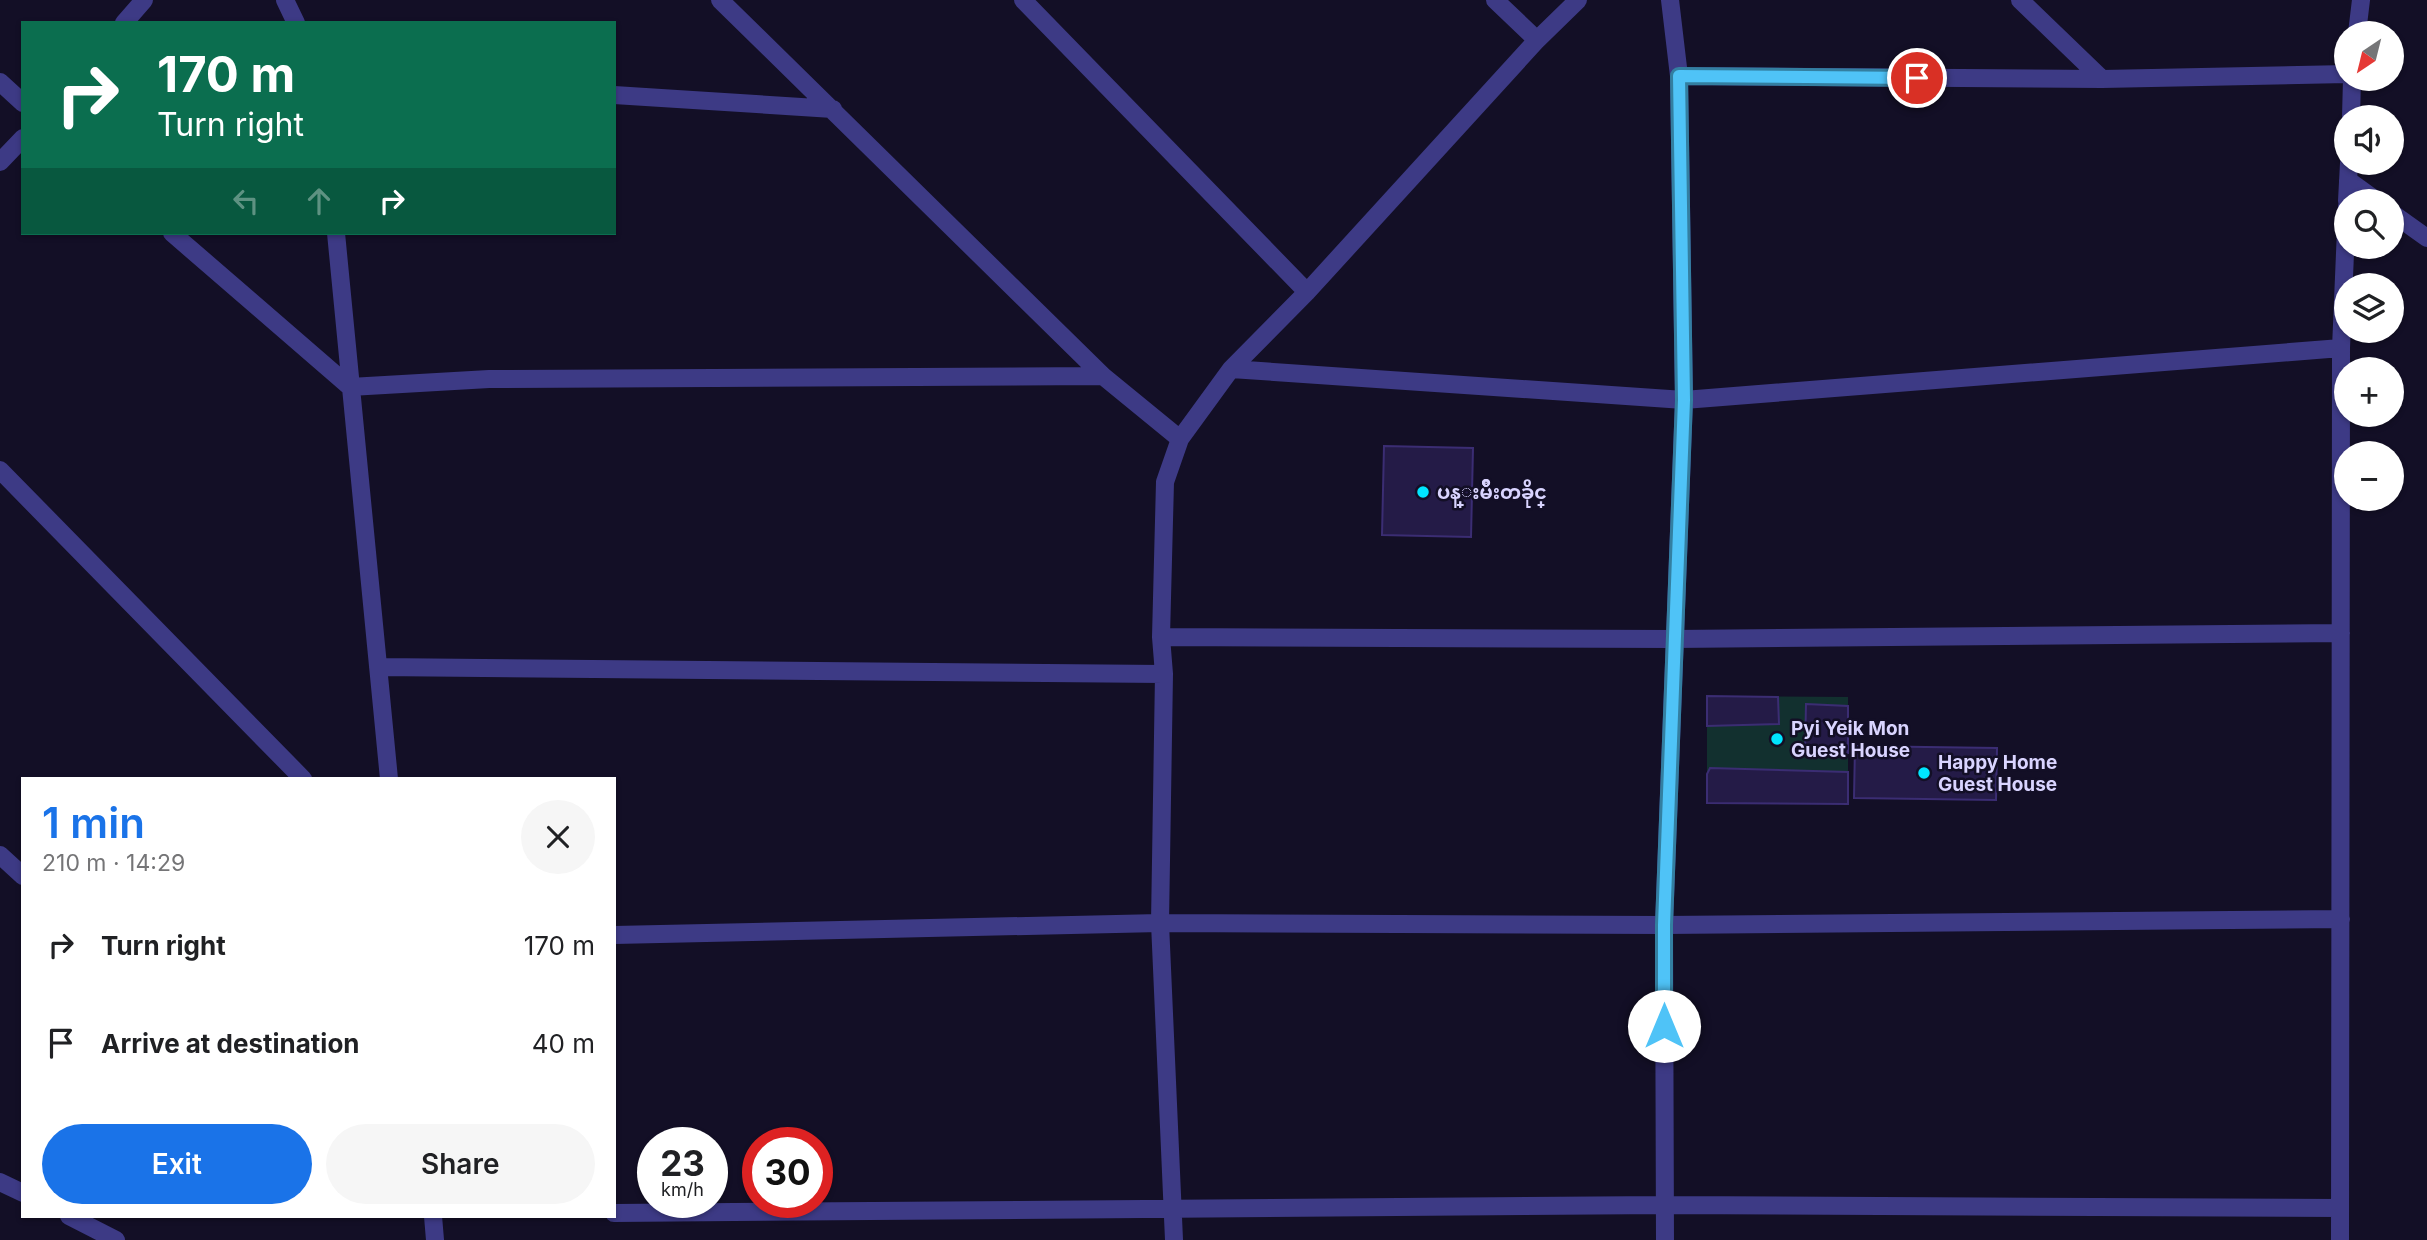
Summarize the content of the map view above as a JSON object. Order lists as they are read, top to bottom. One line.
{"places":["ပန္းမ်ိဳးတခိုင္","Pyi Yeik Mon Guest House","Happy Home Guest House"],"north":"bottom left","page":{"map_buttons":["+","−"],"turn":["170 m","Turn right"],"heading":["1 min","210 m · 14:29"],"list":[{"name":"Turn right","value":"170 m"},{"name":"Arrive at destination","value":"40 m"}],"buttons":["Exit","Share"],"speed":"23 km/h","limit":"30"}}
